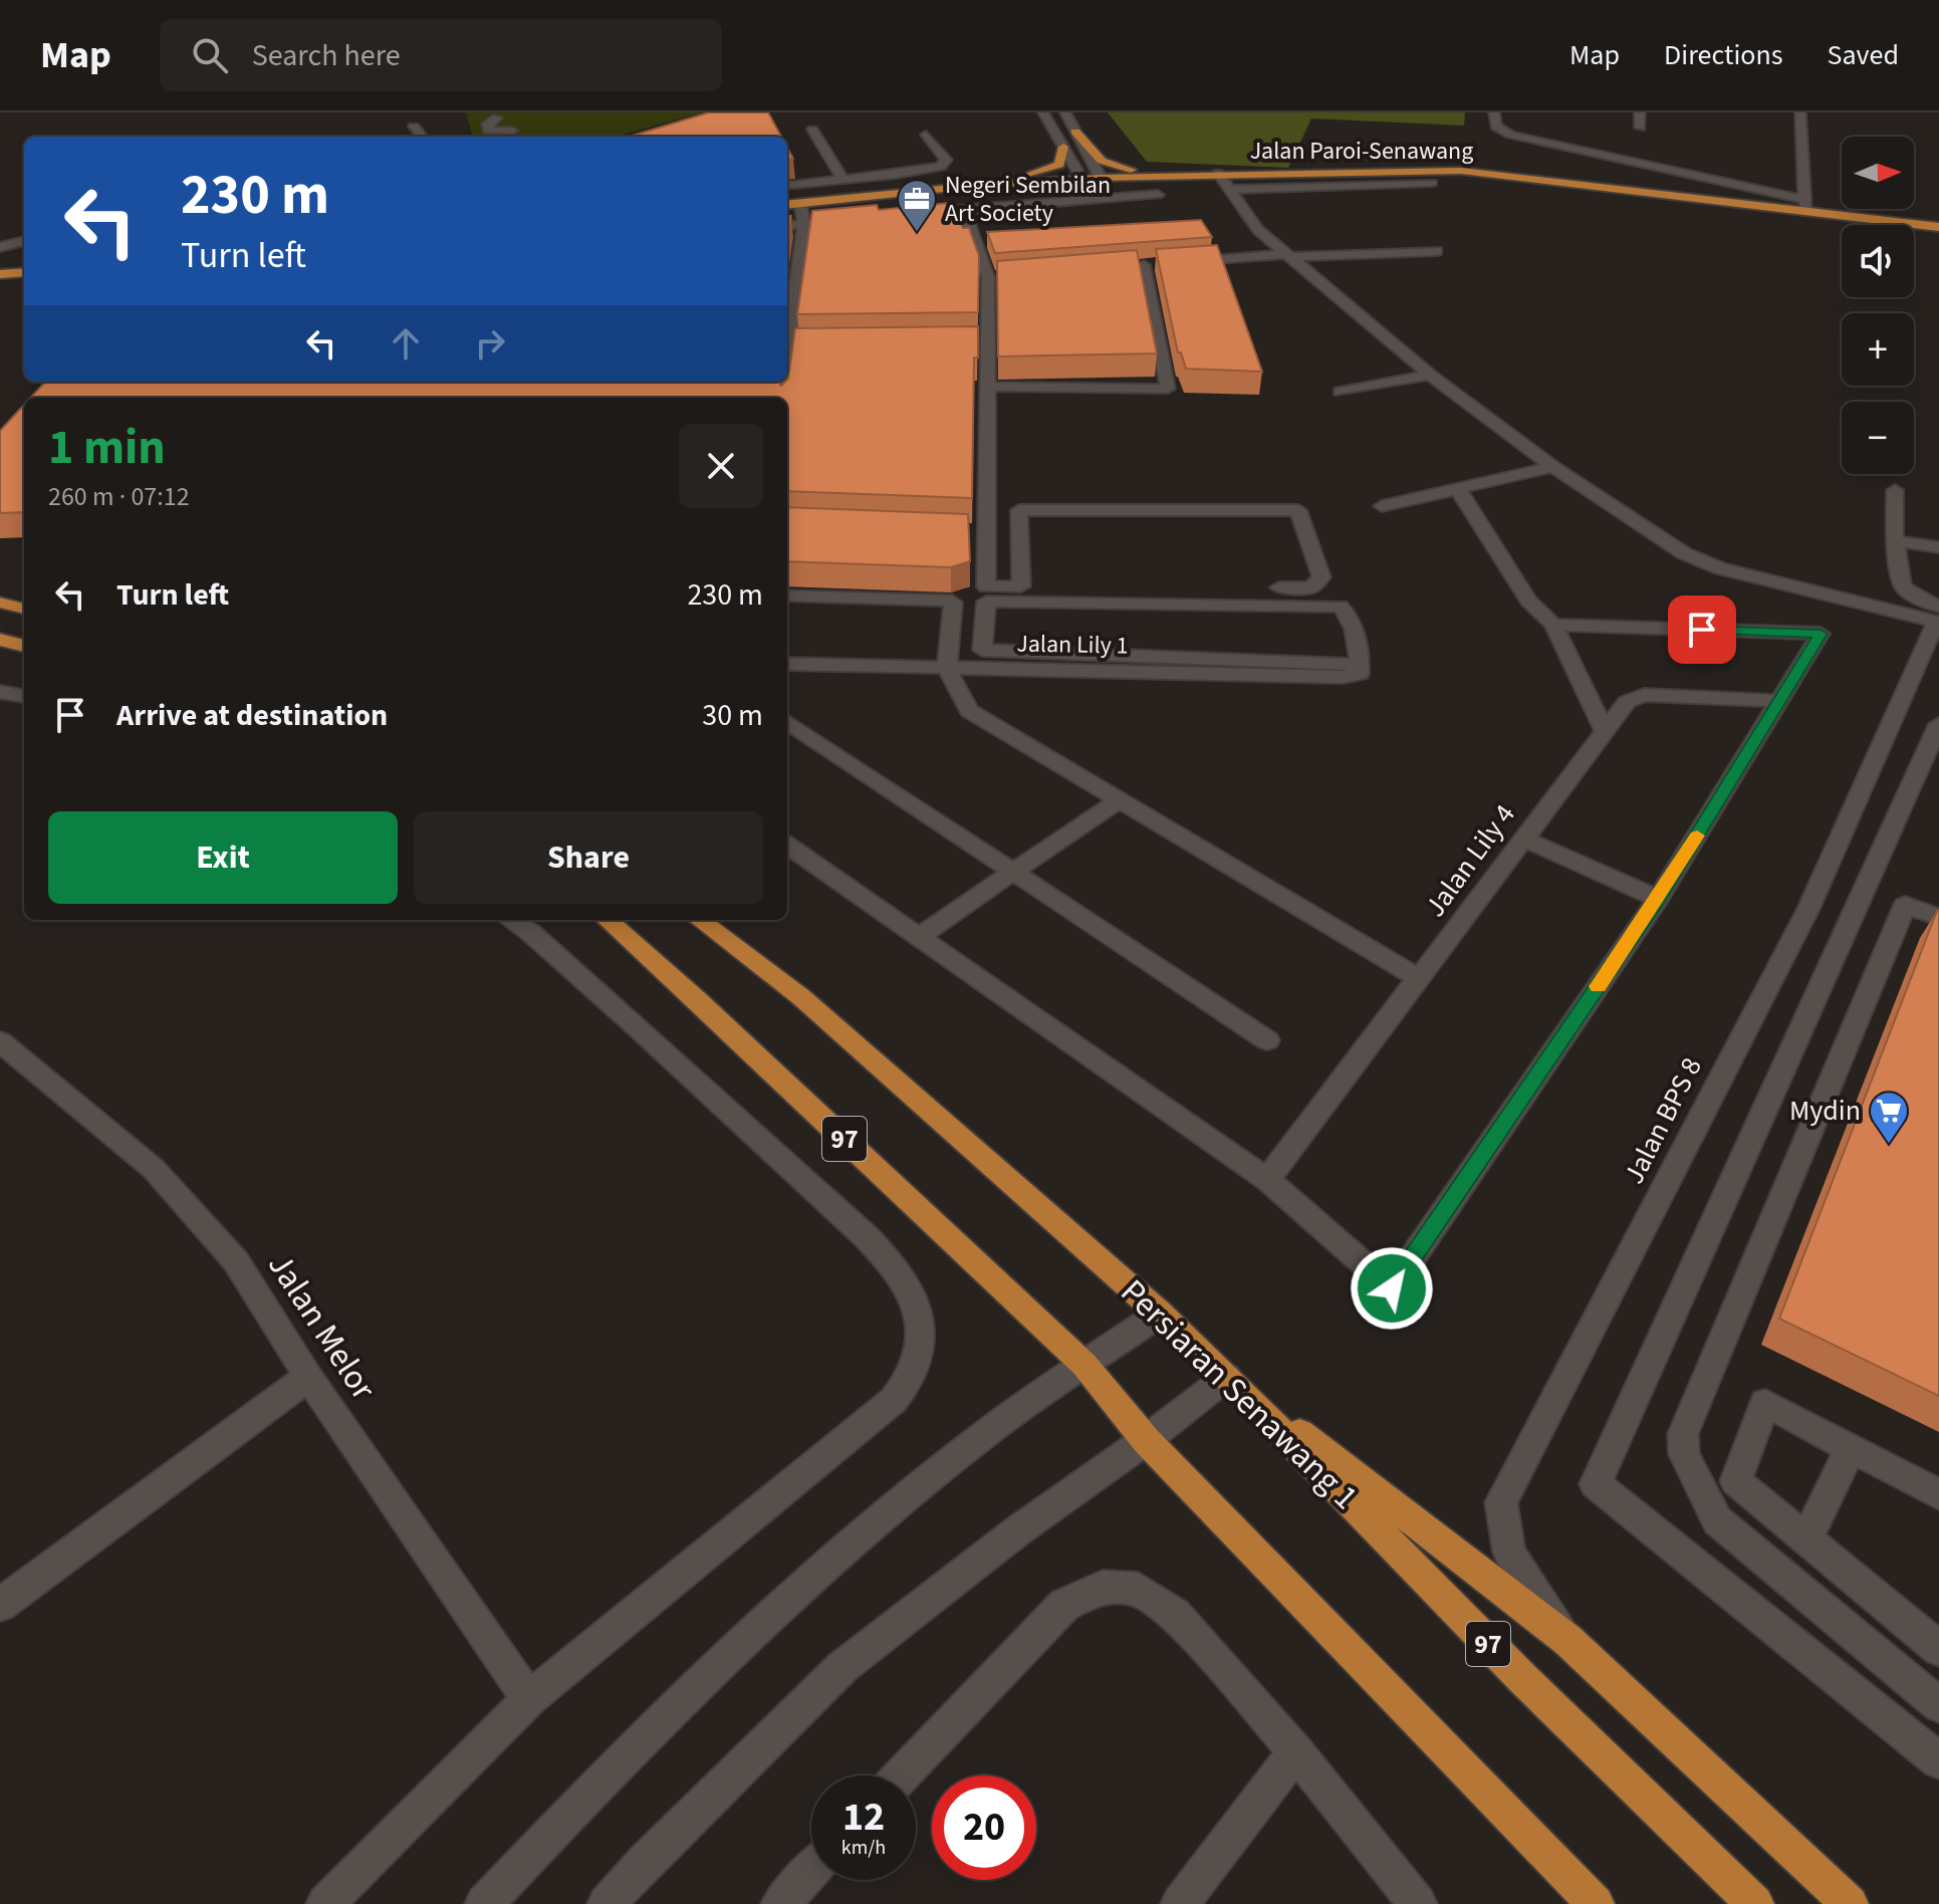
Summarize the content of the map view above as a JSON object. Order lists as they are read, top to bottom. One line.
{"streets":{"main road":["Jalan Paroi-Senawang","97","Persiaran Senawang 1"],"street":["Jalan Lily 1","Jalan Lily 4","Jalan BPS 8","Jalan Melor"]},"places":{"office":["Negeri Sembilan Art Society"],"supermarket":["Mydin"]},"north":"right","page":{"header":"Map","search":"Search here","nav":["Map","Directions","Saved"],"map_buttons":["+","−"],"turn":["230 m","Turn left"],"heading":["1 min","260 m · 07:12"],"list":[{"name":"Turn left","value":"230 m"},{"name":"Arrive at destination","value":"30 m"}],"buttons":["Exit","Share"],"speed":"12 km/h","limit":"20"}}
